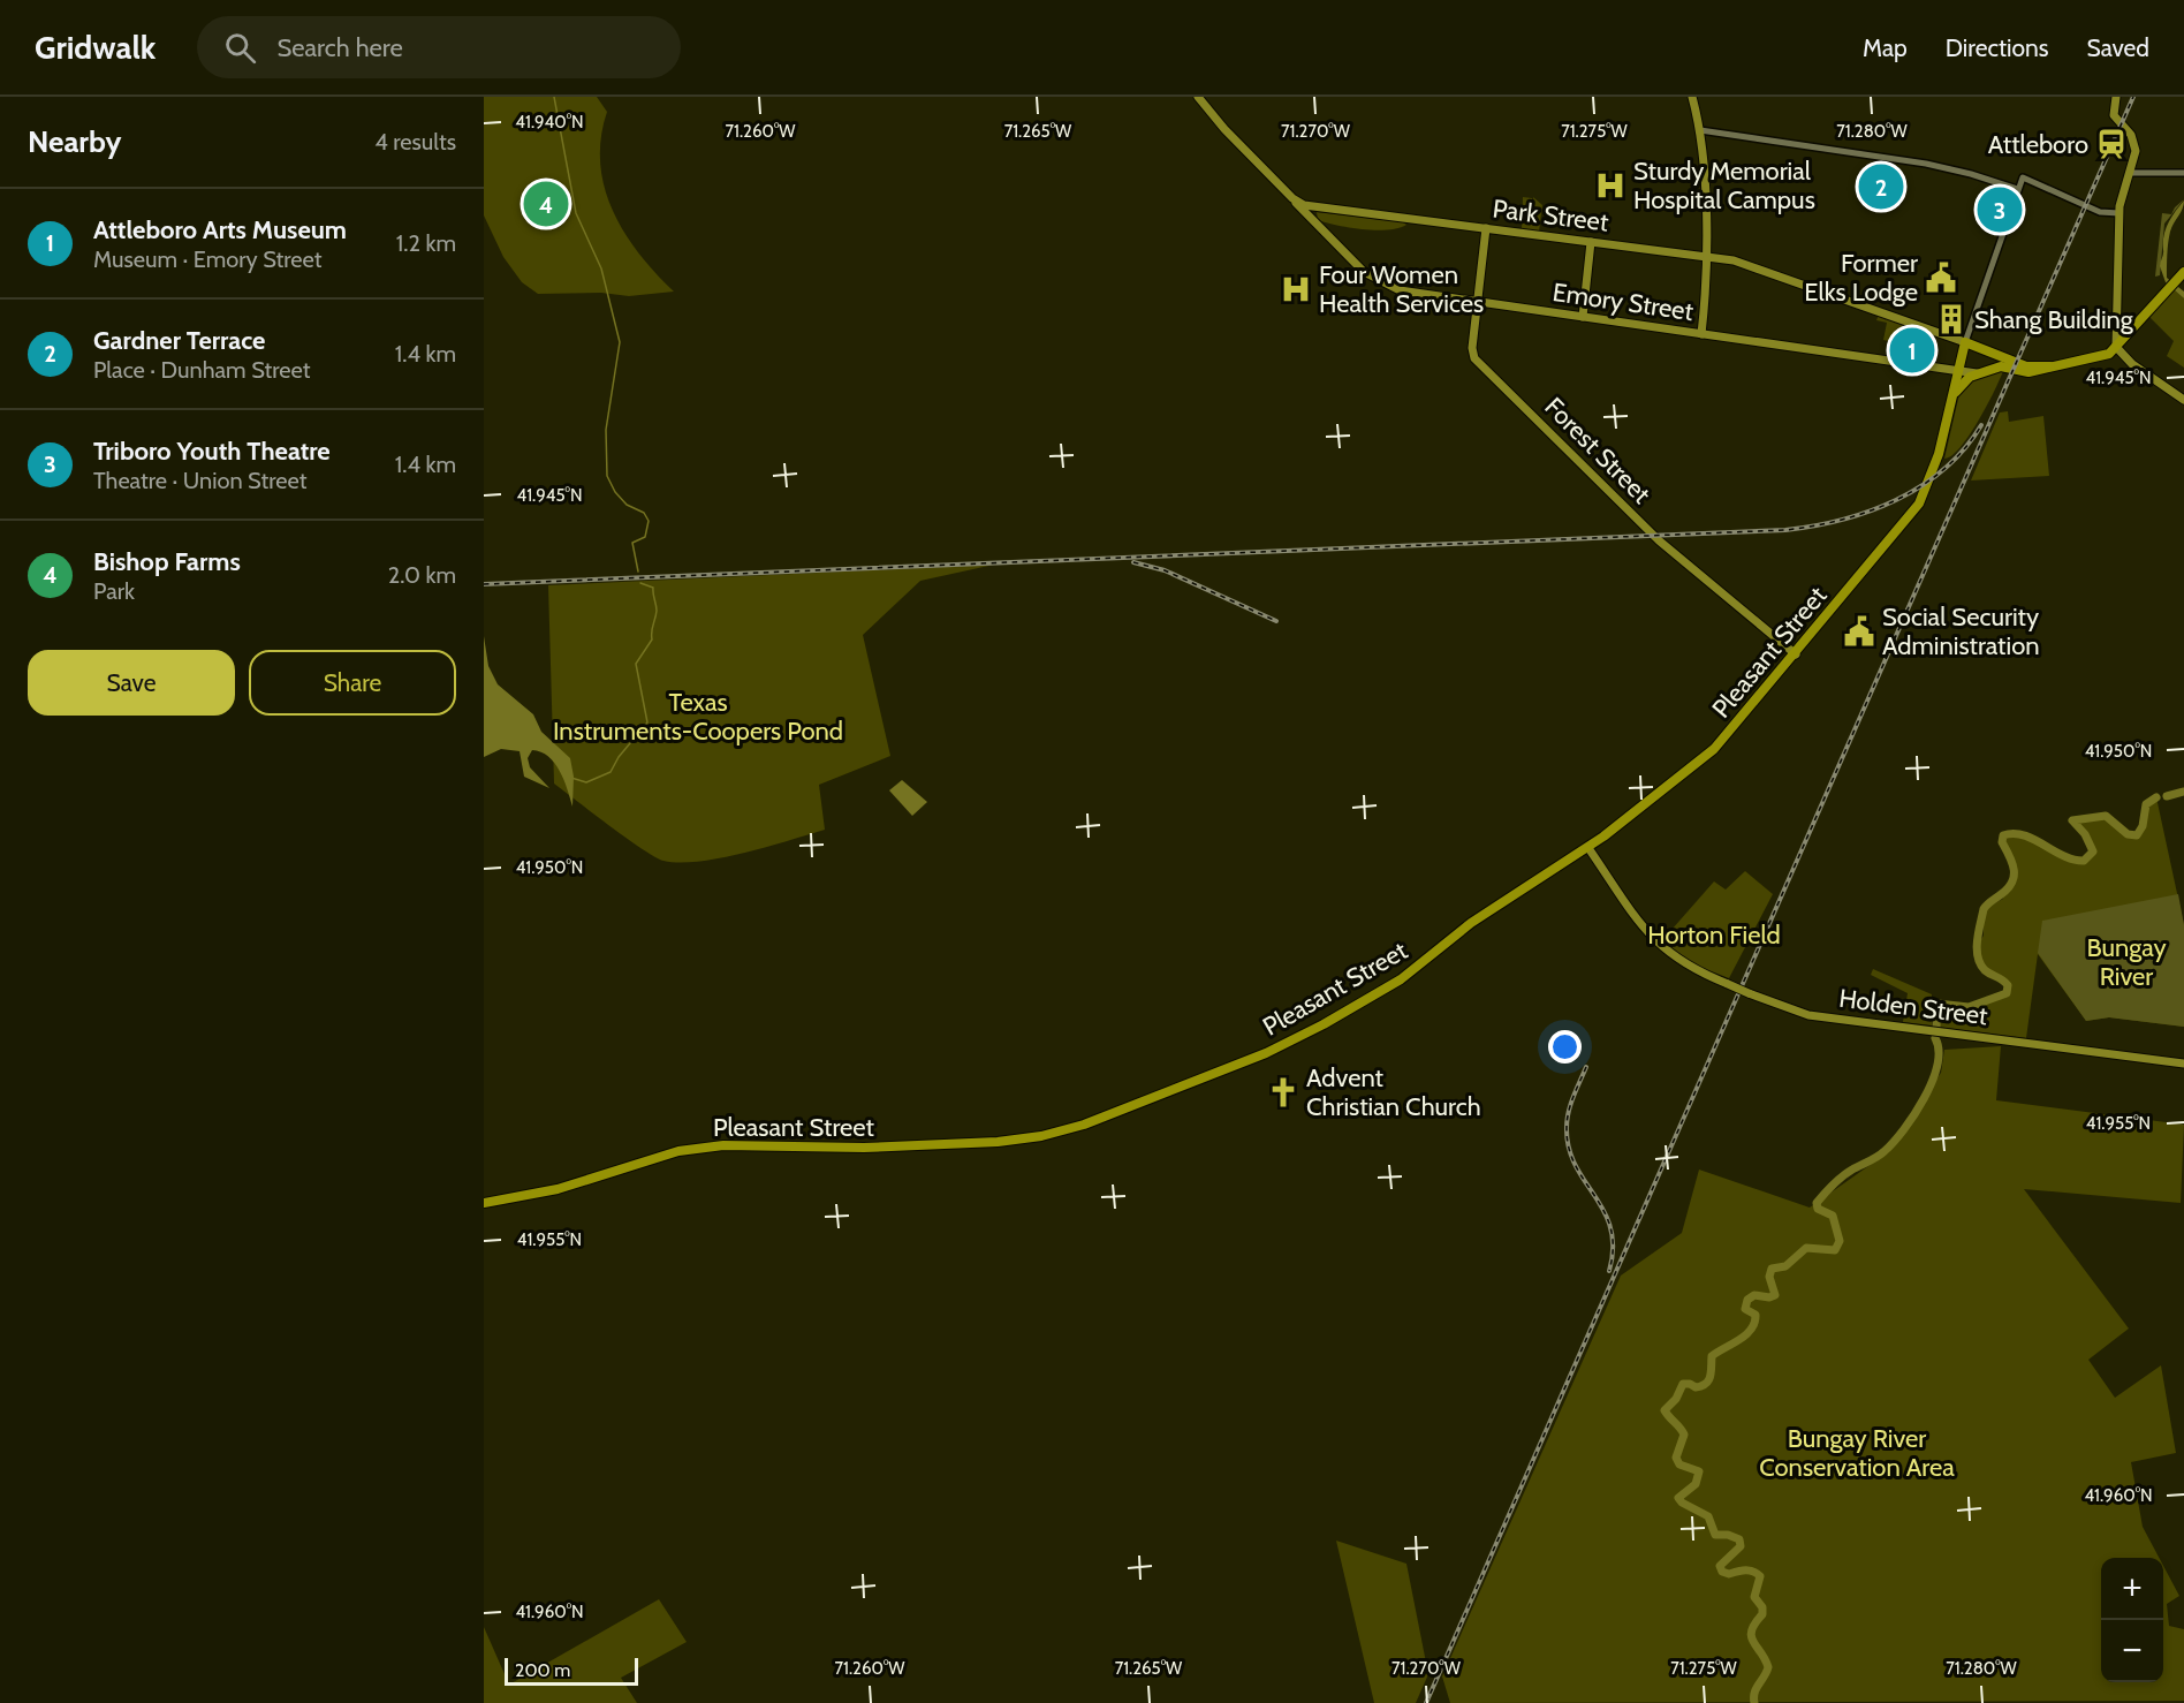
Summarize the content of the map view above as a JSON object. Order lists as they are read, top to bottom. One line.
{"streets":{"highway":["Park Street","Pleasant Street"],"main road":["Emory Street","Forest Street","Holden Street"]},"crossings":[["Park Street","Emory Street"],["Park Street","Forest Street"],["Park Street","Pleasant Street"],["Emory Street","Forest Street"],["Emory Street","Pleasant Street"],["Forest Street","Pleasant Street"],["Pleasant Street","Holden Street"]],"parks":["Texas Instruments-Coopers Pond","Horton Field","Bungay River","Bungay River Conservation Area"],"places":{"station":["Attleboro"],"hospital":["Sturdy Memorial Hospital Campus","Four Women Health Services"],"public building":["Former Elks Lodge","Social Security Administration"],"building":["Shang Building"],"church":["Advent Christian Church"]},"scale_bar":"200 m","page":{"header":"Gridwalk","search":"Search here","nav":["Map","Directions","Saved"],"heading":["Nearby","4 results"],"pins":["2","4","3","1"],"list":[{"mark":"1","name":"Attleboro Arts Museum","note":"Museum · Emory Street","value":"1.2 km"},{"mark":"2","name":"Gardner Terrace","note":"Place · Dunham Street","value":"1.4 km"},{"mark":"3","name":"Triboro Youth Theatre","note":"Theatre · Union Street","value":"1.4 km"},{"mark":"4","name":"Bishop Farms","note":"Park","value":"2.0 km"}],"buttons":["Save","Share"],"map_buttons":["+","−"],"scale":"200 m"},"coordinates":["41.940°N","71.260°W","71.265°W","71.270°W","71.275°W","71.280°W","41.945°N","41.950°N","41.955°N","41.960°N"]}
